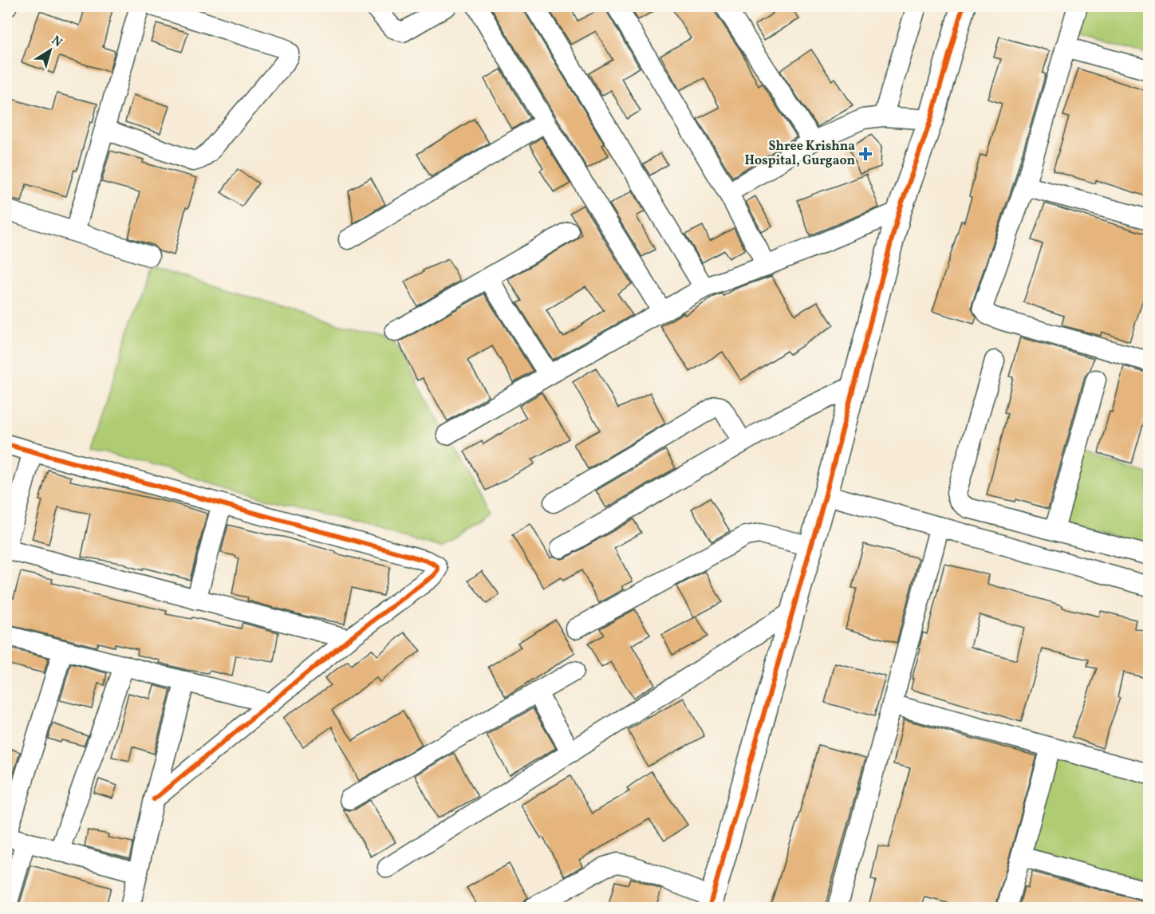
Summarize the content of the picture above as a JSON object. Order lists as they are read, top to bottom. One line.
{"places":{"health":["Shree Krishna Hospital, Gurgaon"]},"north":"top right"}
